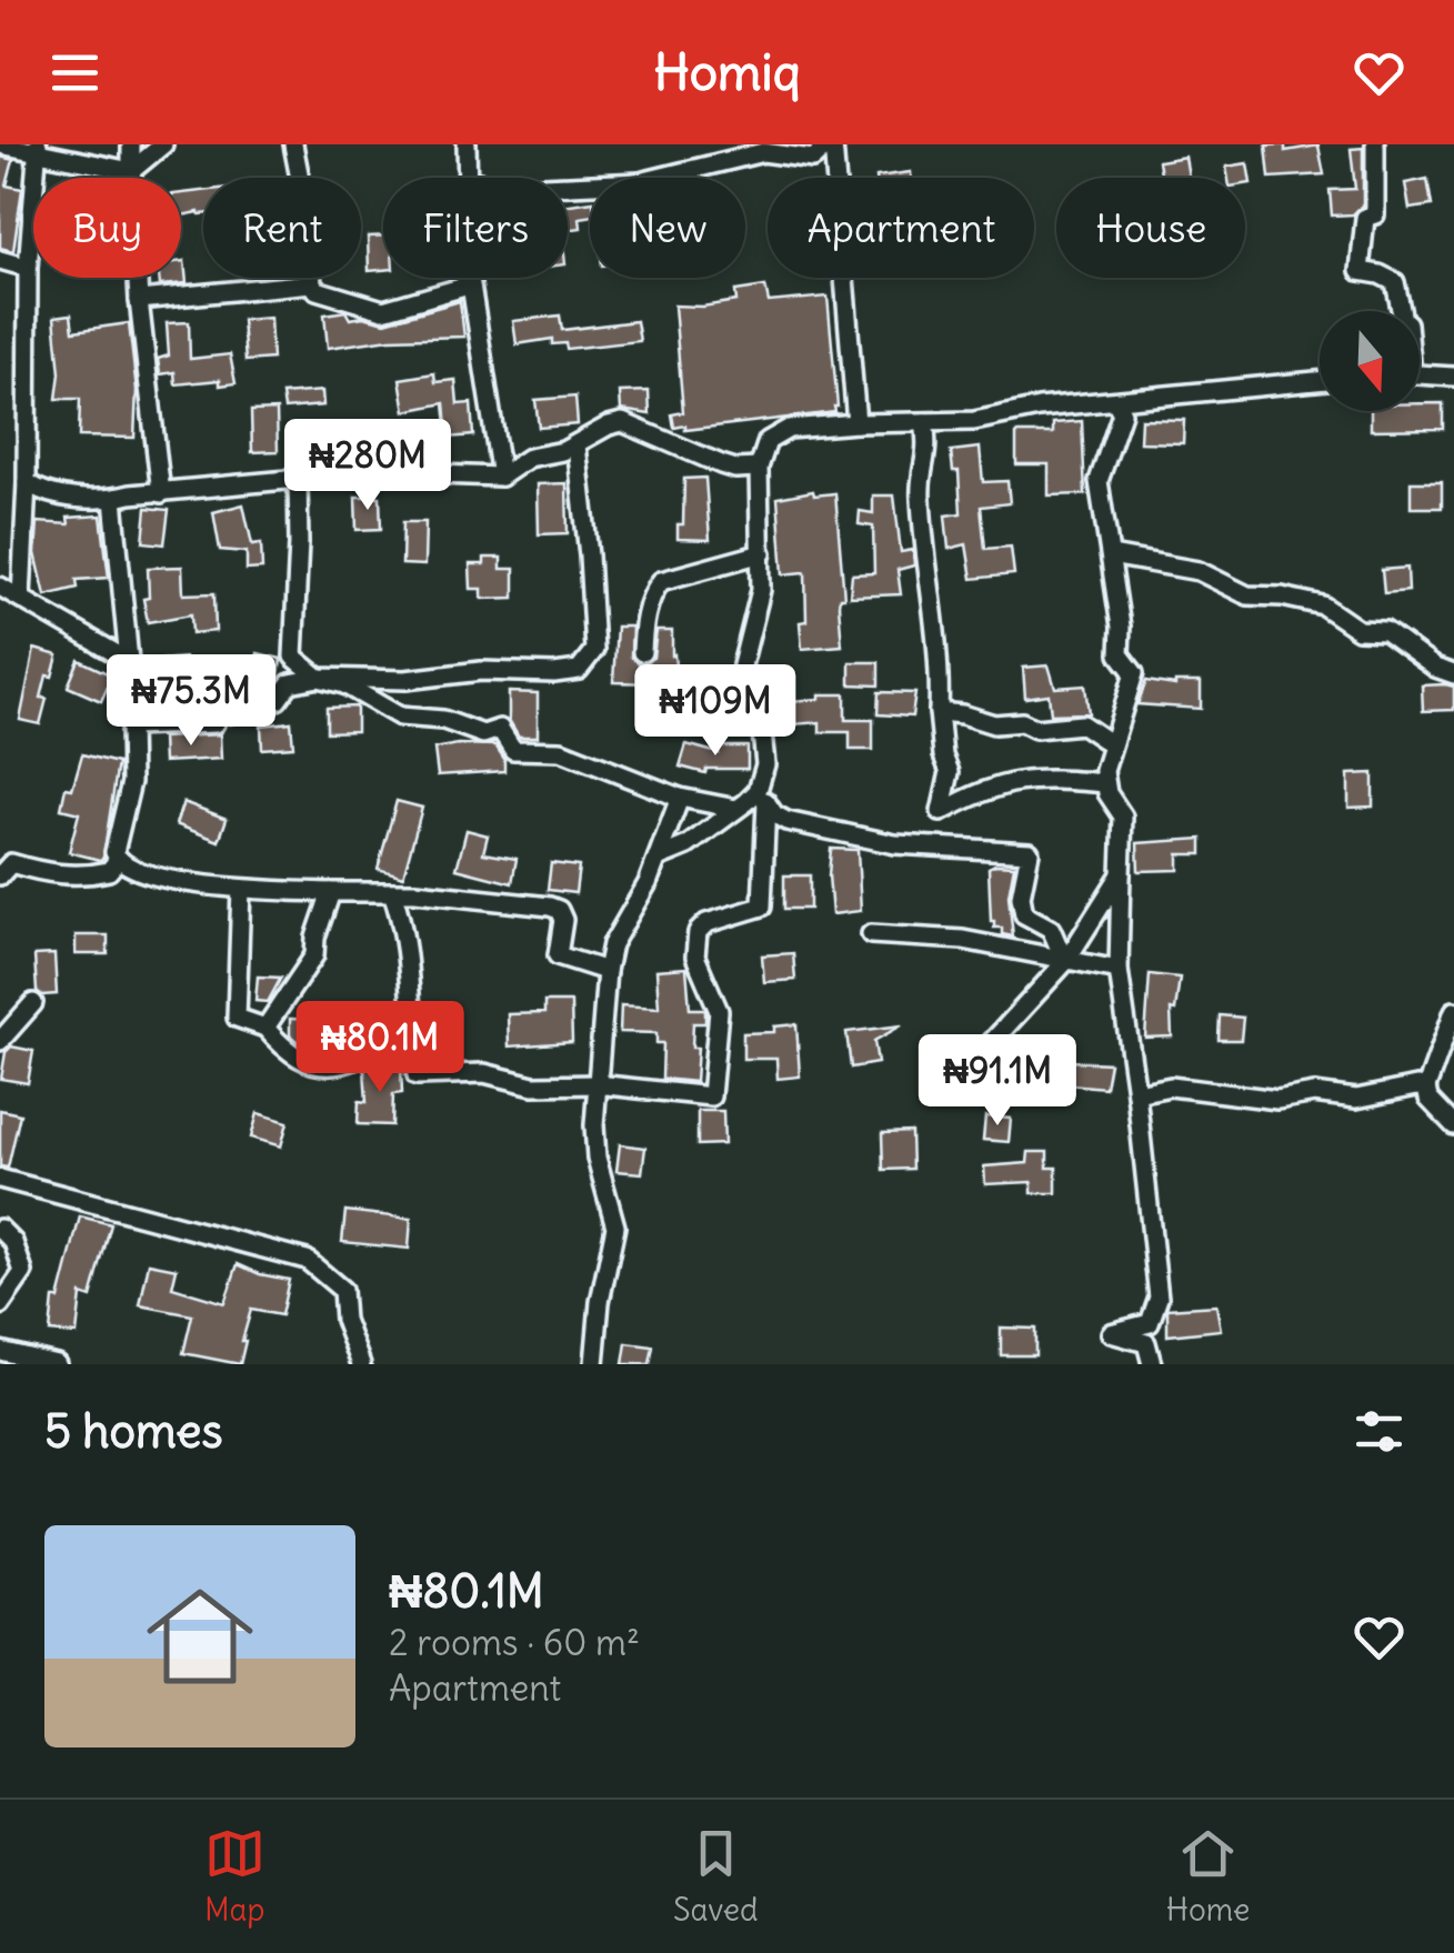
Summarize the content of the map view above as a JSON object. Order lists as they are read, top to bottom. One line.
{"north":"bottom","page":{"header":"Homiq","chip":["Buy","Rent","Filters","New","Apartment","House"],"price":["₦280M","₦75.3M","₦109M","₦80.1M","₦91.1M"],"heading":"5 homes","list":[{"name":"₦80.1M","note":"2 rooms · 60 m² · Apartment"}],"tabs":["Map","Saved","Home"]}}
